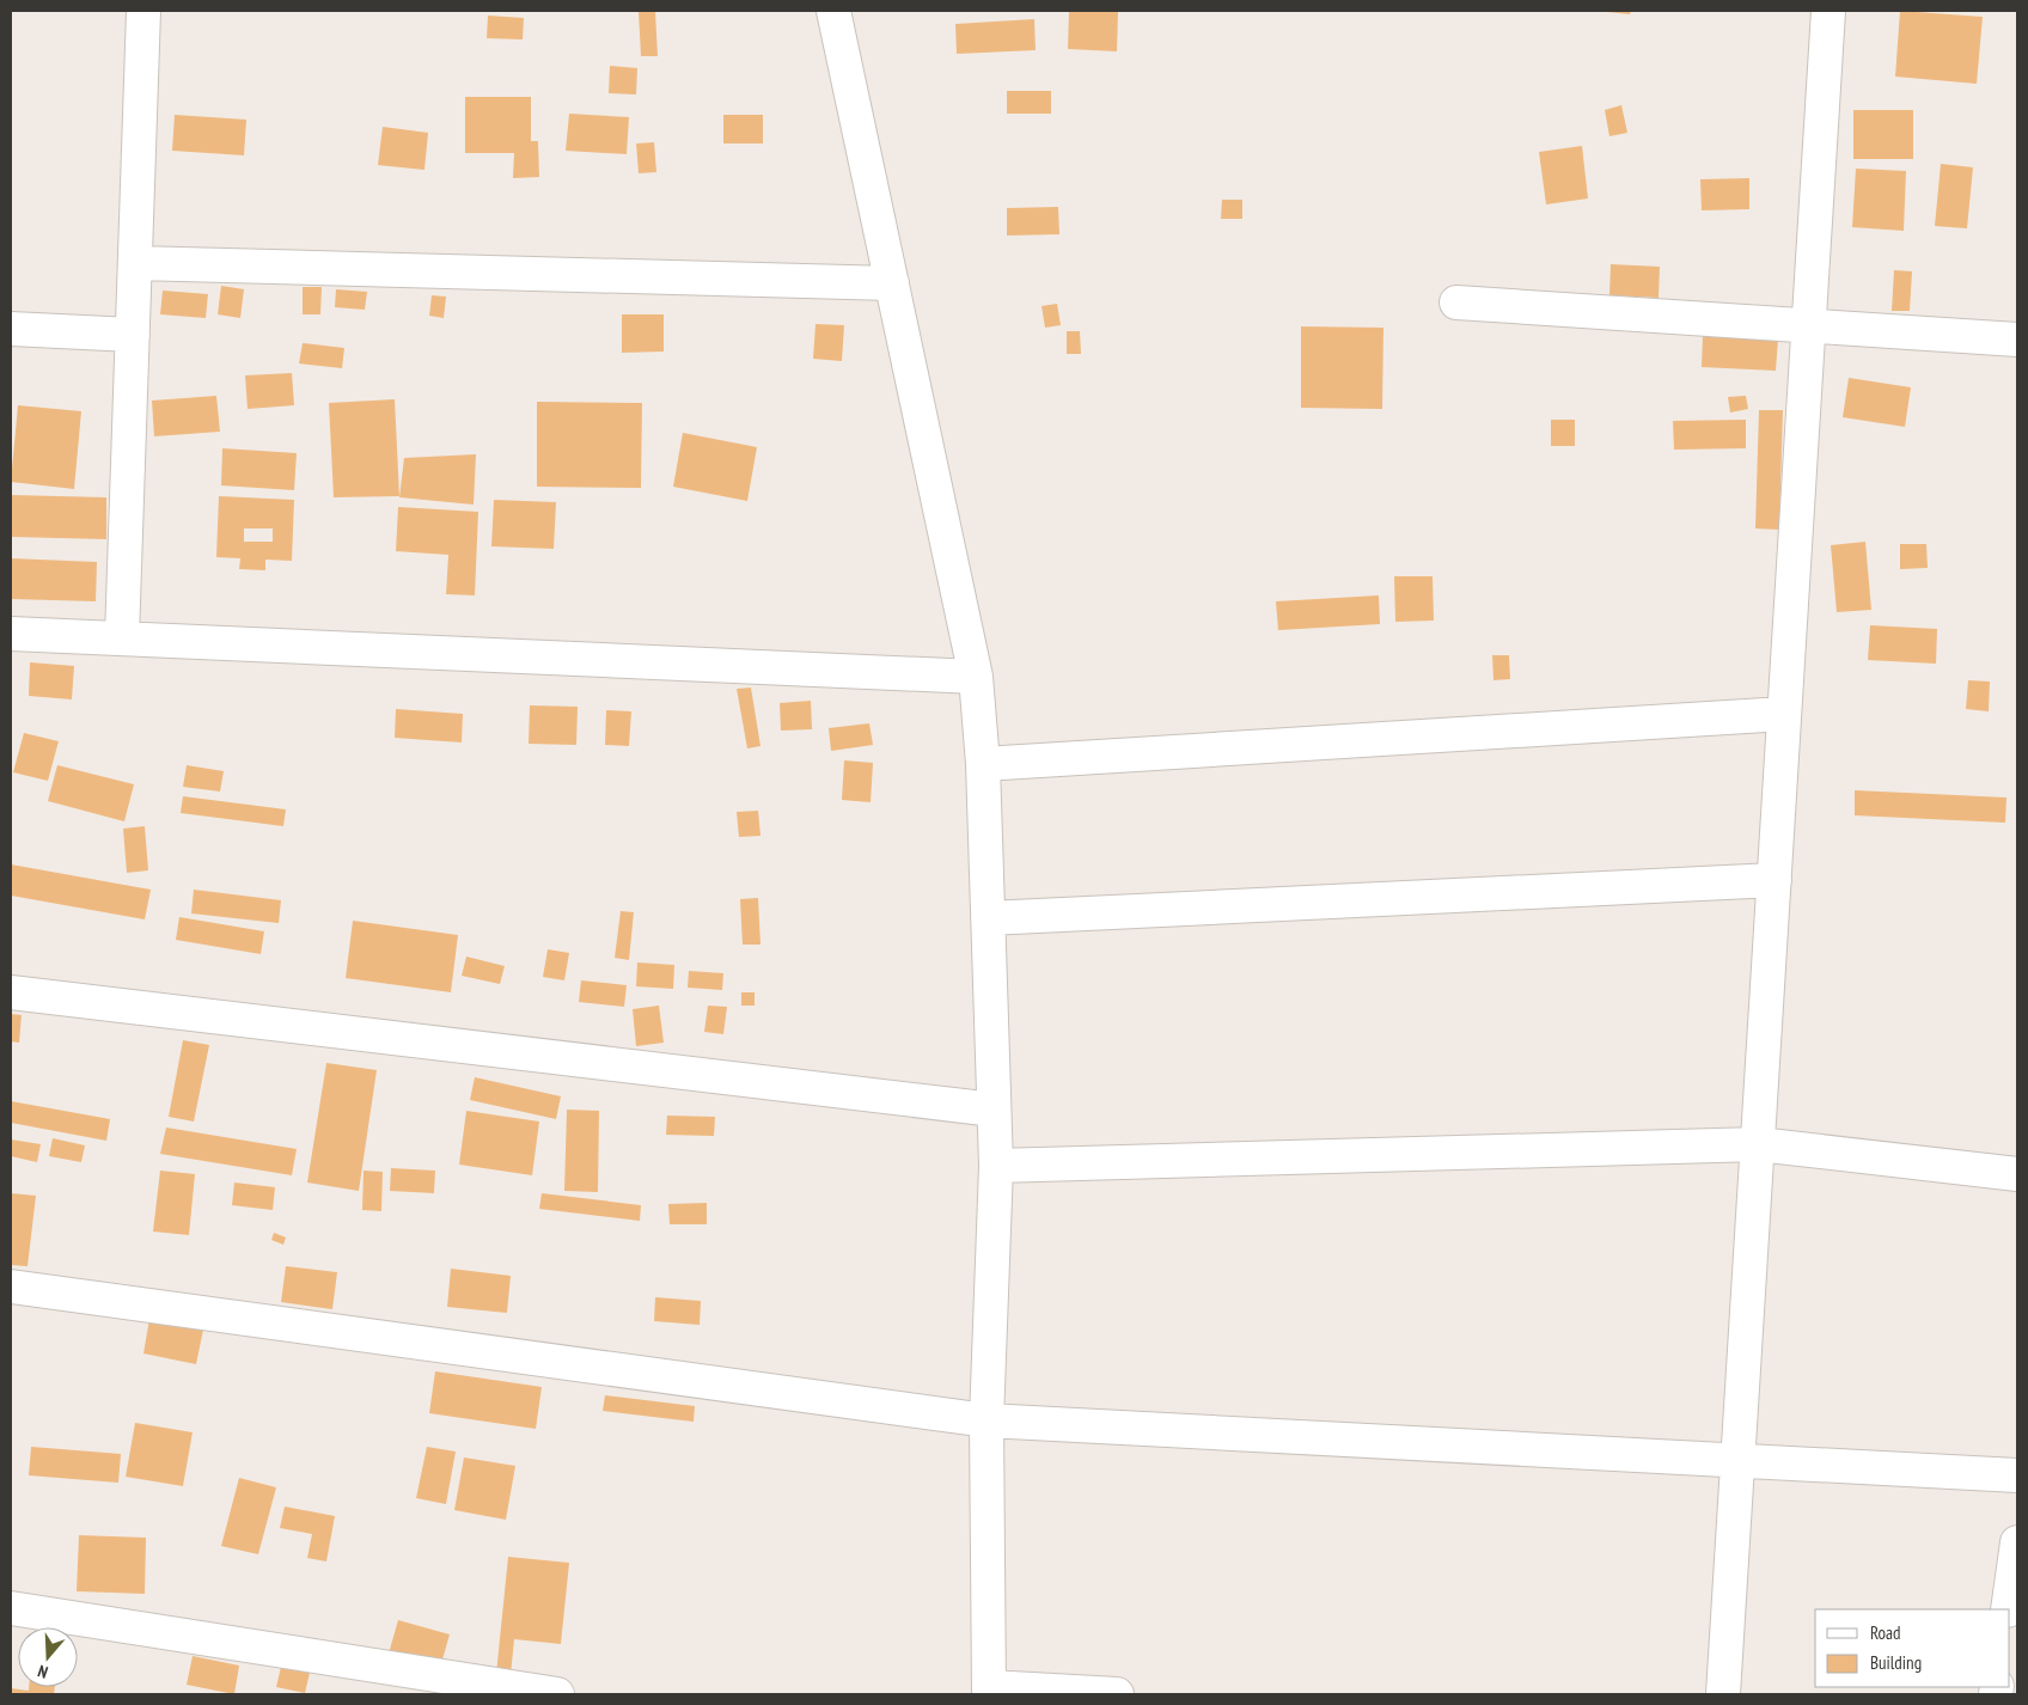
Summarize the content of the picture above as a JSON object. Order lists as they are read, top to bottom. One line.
{"legend":["Road","Building"],"north":"bottom"}
